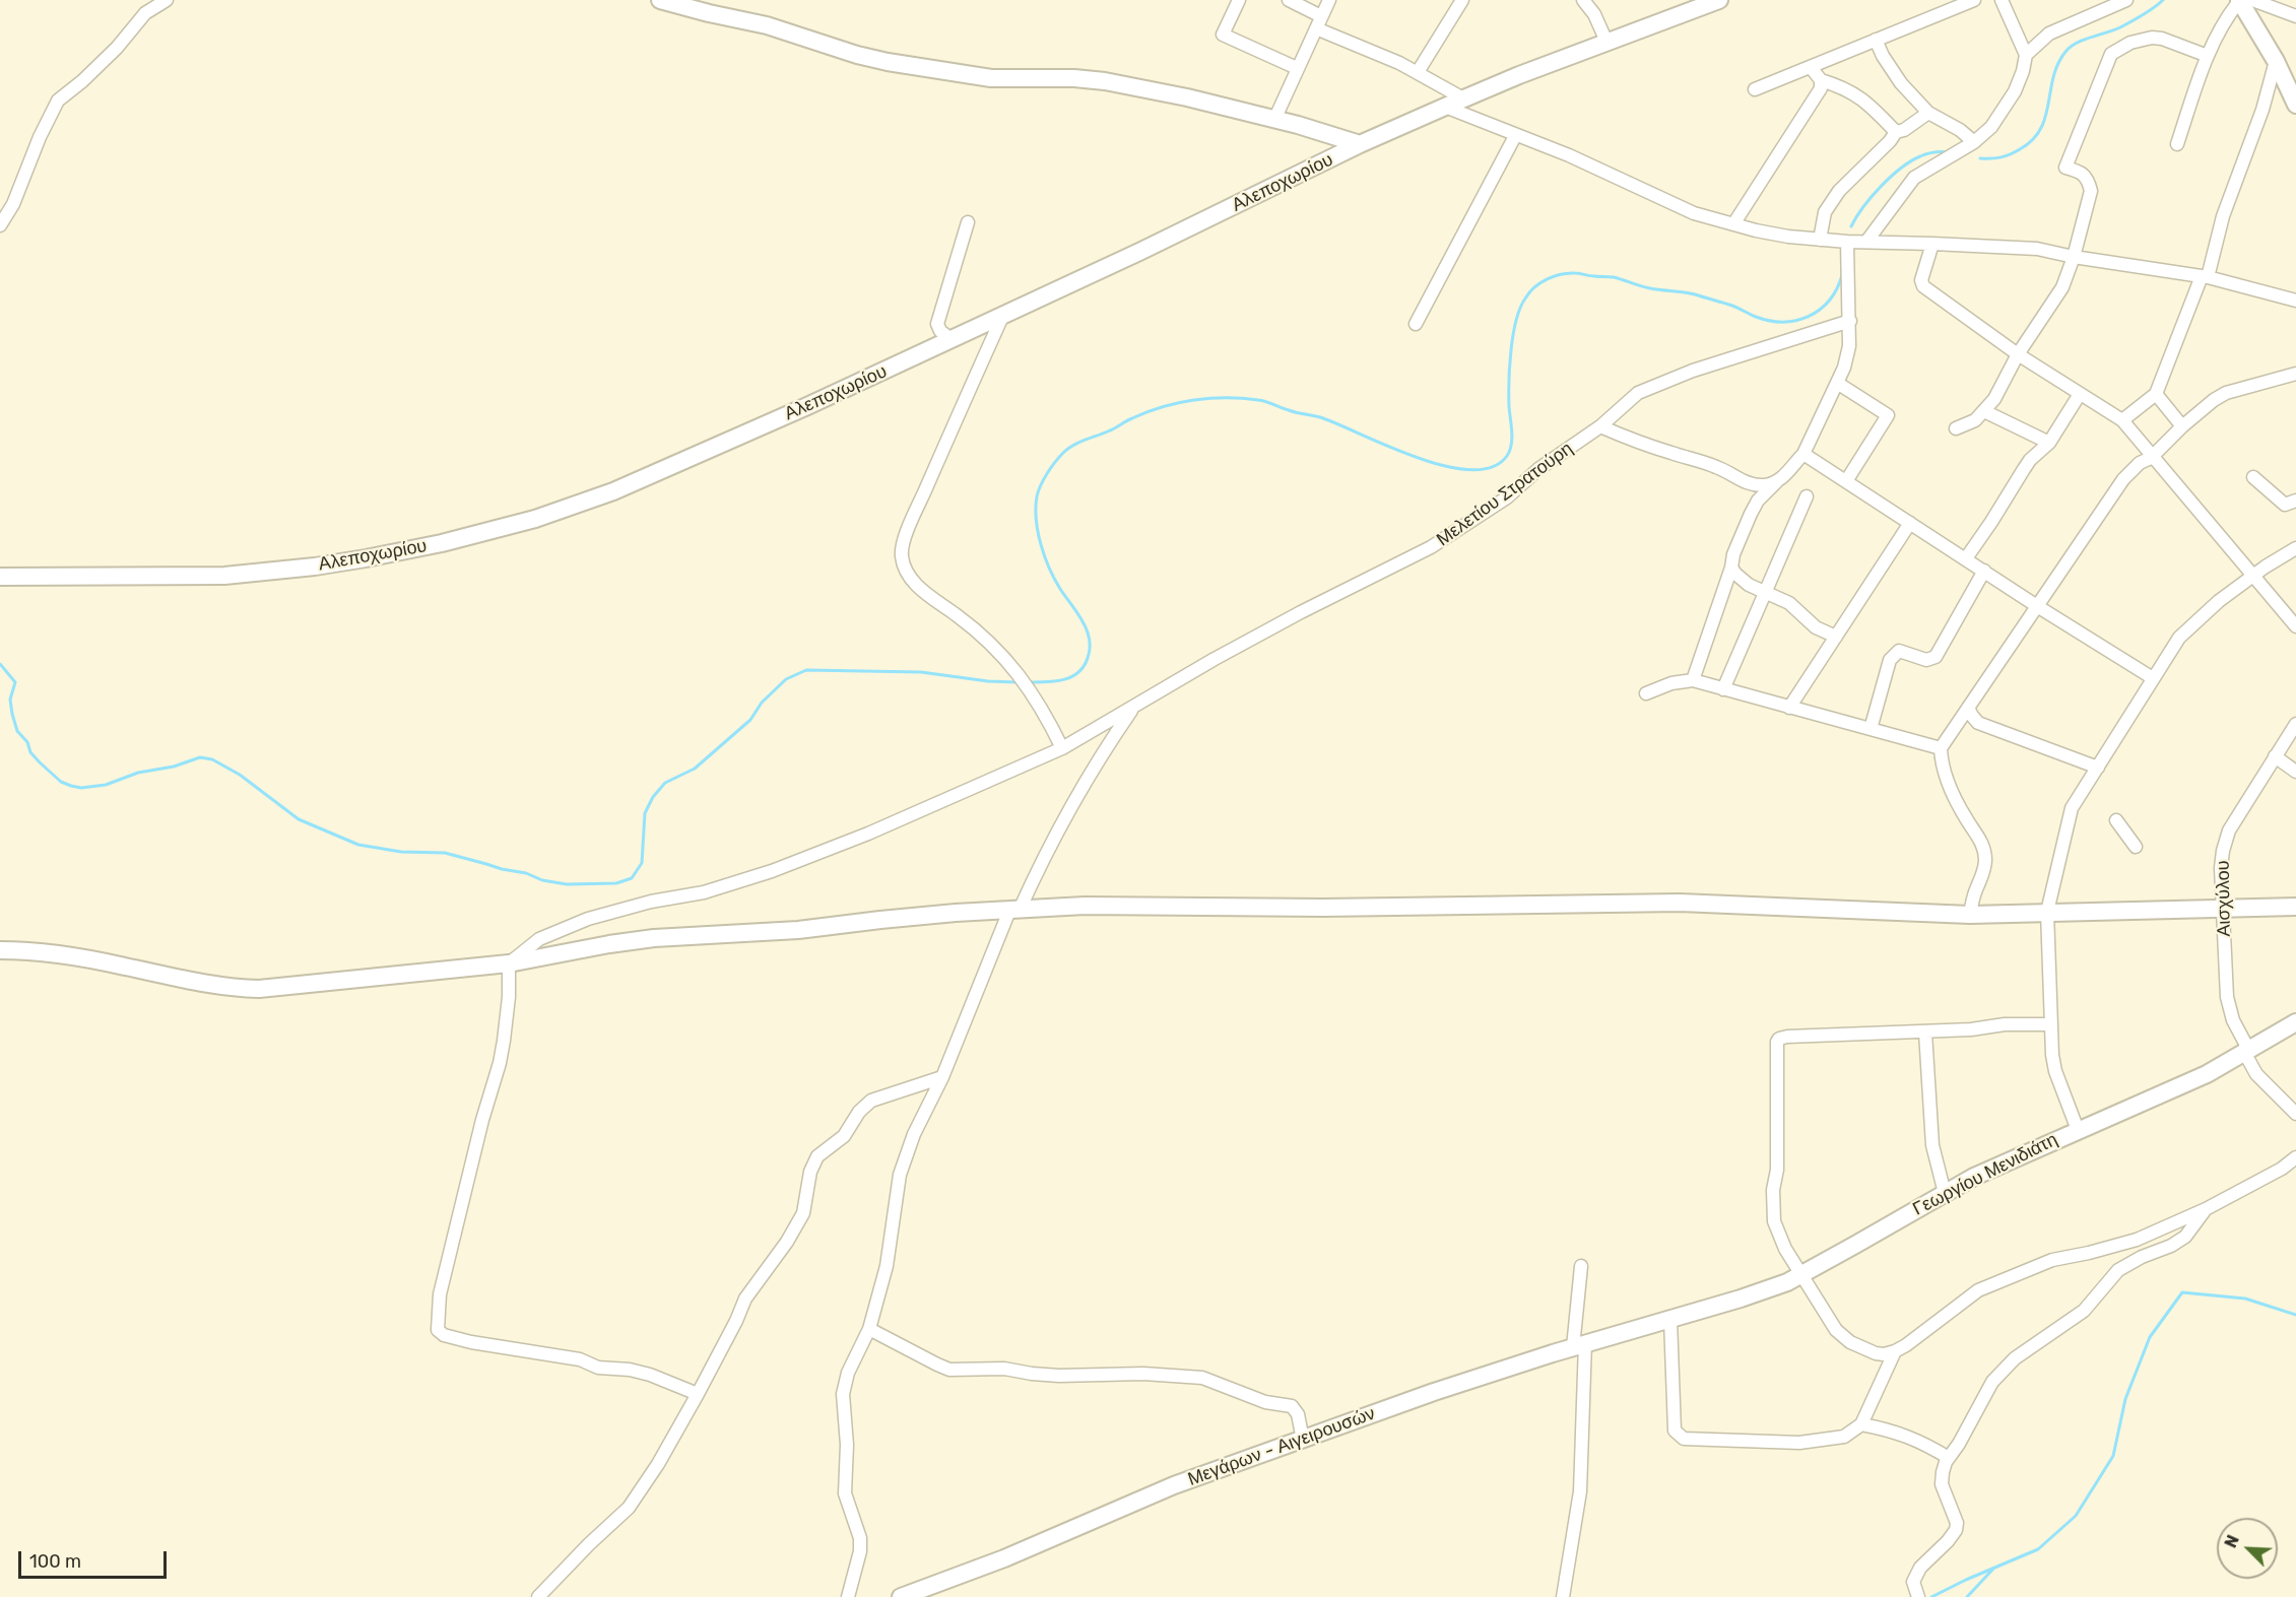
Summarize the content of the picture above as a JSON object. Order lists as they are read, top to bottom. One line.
{"streets":{"main road":["Αλεποχωρίου","Γεωργίου Μενιδιάτη","Μεγάρων - Αιγειρουσών"],"street":["Μελετίου Στρατούρη","Αισχύλου"]},"crossings":[["Αισχύλου","Γεωργίου Μενιδιάτη"],["Γεωργίου Μενιδιάτη","Μεγάρων - Αιγειρουσών"]],"scale_bar":"100 m","north":"top left"}
